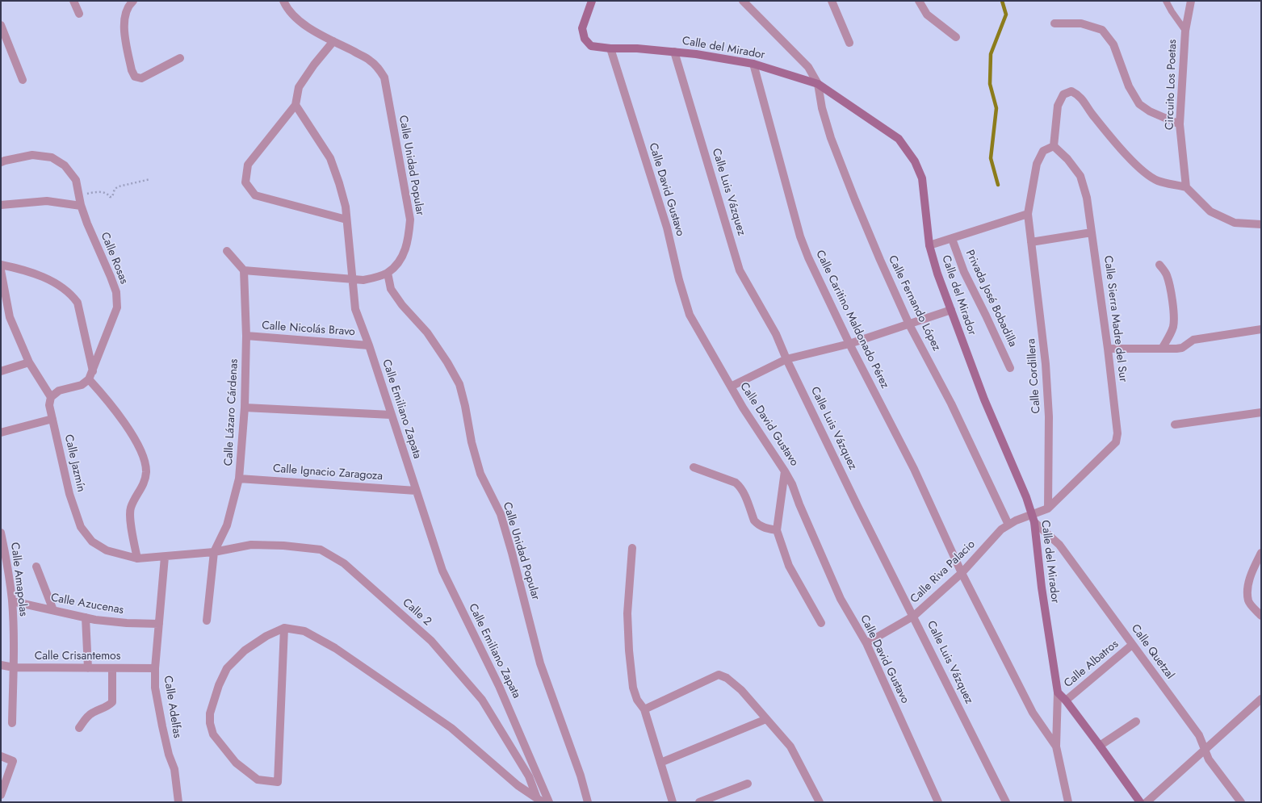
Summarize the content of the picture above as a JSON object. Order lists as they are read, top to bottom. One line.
{"streets":{"street":["Calle del Mirador","Circuito Los Poetas","Calle Unidad Popular","Calle David Gustavo","Calle Luis Vázquez","Calle Rosas","Privada José Bobadilla","Calle Fernando López","Calle Sierra Madre del Sur","Calle Caritino Maldonado Pérez","Calle Nicolás Bravo","Calle Cordillera","Calle Emiliano Zapata","Calle Lázaro Cárdenas","Calle Jazmín","Calle Ignacio Zaragoza","Calle Riva Palacio","Calle Amapolas","Calle Azucenas","Calle 2","Calle Quetzal","Calle Crisantemos","Calle Albatros","Calle Adelfas"]},"crossings":[["Calle del Mirador","Calle David Gustavo"],["Calle del Mirador","Calle Luis Vázquez"],["Calle del Mirador","Calle Fernando López"],["Calle del Mirador","Calle Caritino Maldonado Pérez"],["Calle del Mirador","Calle Riva Palacio"],["Calle del Mirador","Calle Quetzal"],["Calle David Gustavo","Calle Riva Palacio"],["Calle Luis Vázquez","Calle Riva Palacio"],["Calle Fernando López","Calle Riva Palacio"],["Calle Sierra Madre del Sur","Calle Cordillera"],["Calle Caritino Maldonado Pérez","Calle Riva Palacio"],["Calle Nicolás Bravo","Calle Emiliano Zapata"],["Calle Nicolás Bravo","Calle Lázaro Cárdenas"],["Calle Emiliano Zapata","Calle Ignacio Zaragoza"],["Calle Lázaro Cárdenas","Calle Jazmín"],["Calle Lázaro Cárdenas","Calle Ignacio Zaragoza"],["Calle Lázaro Cárdenas","Calle 2"],["Calle Jazmín","Calle 2"],["Calle Jazmín","Calle Adelfas"],["Calle Riva Palacio","Calle Quetzal"],["Calle Amapolas","Calle Azucenas"],["Calle Amapolas","Calle Crisantemos"],["Calle Azucenas","Calle Adelfas"],["Calle Quetzal","Calle Albatros"],["Calle Crisantemos","Calle Adelfas"]]}
